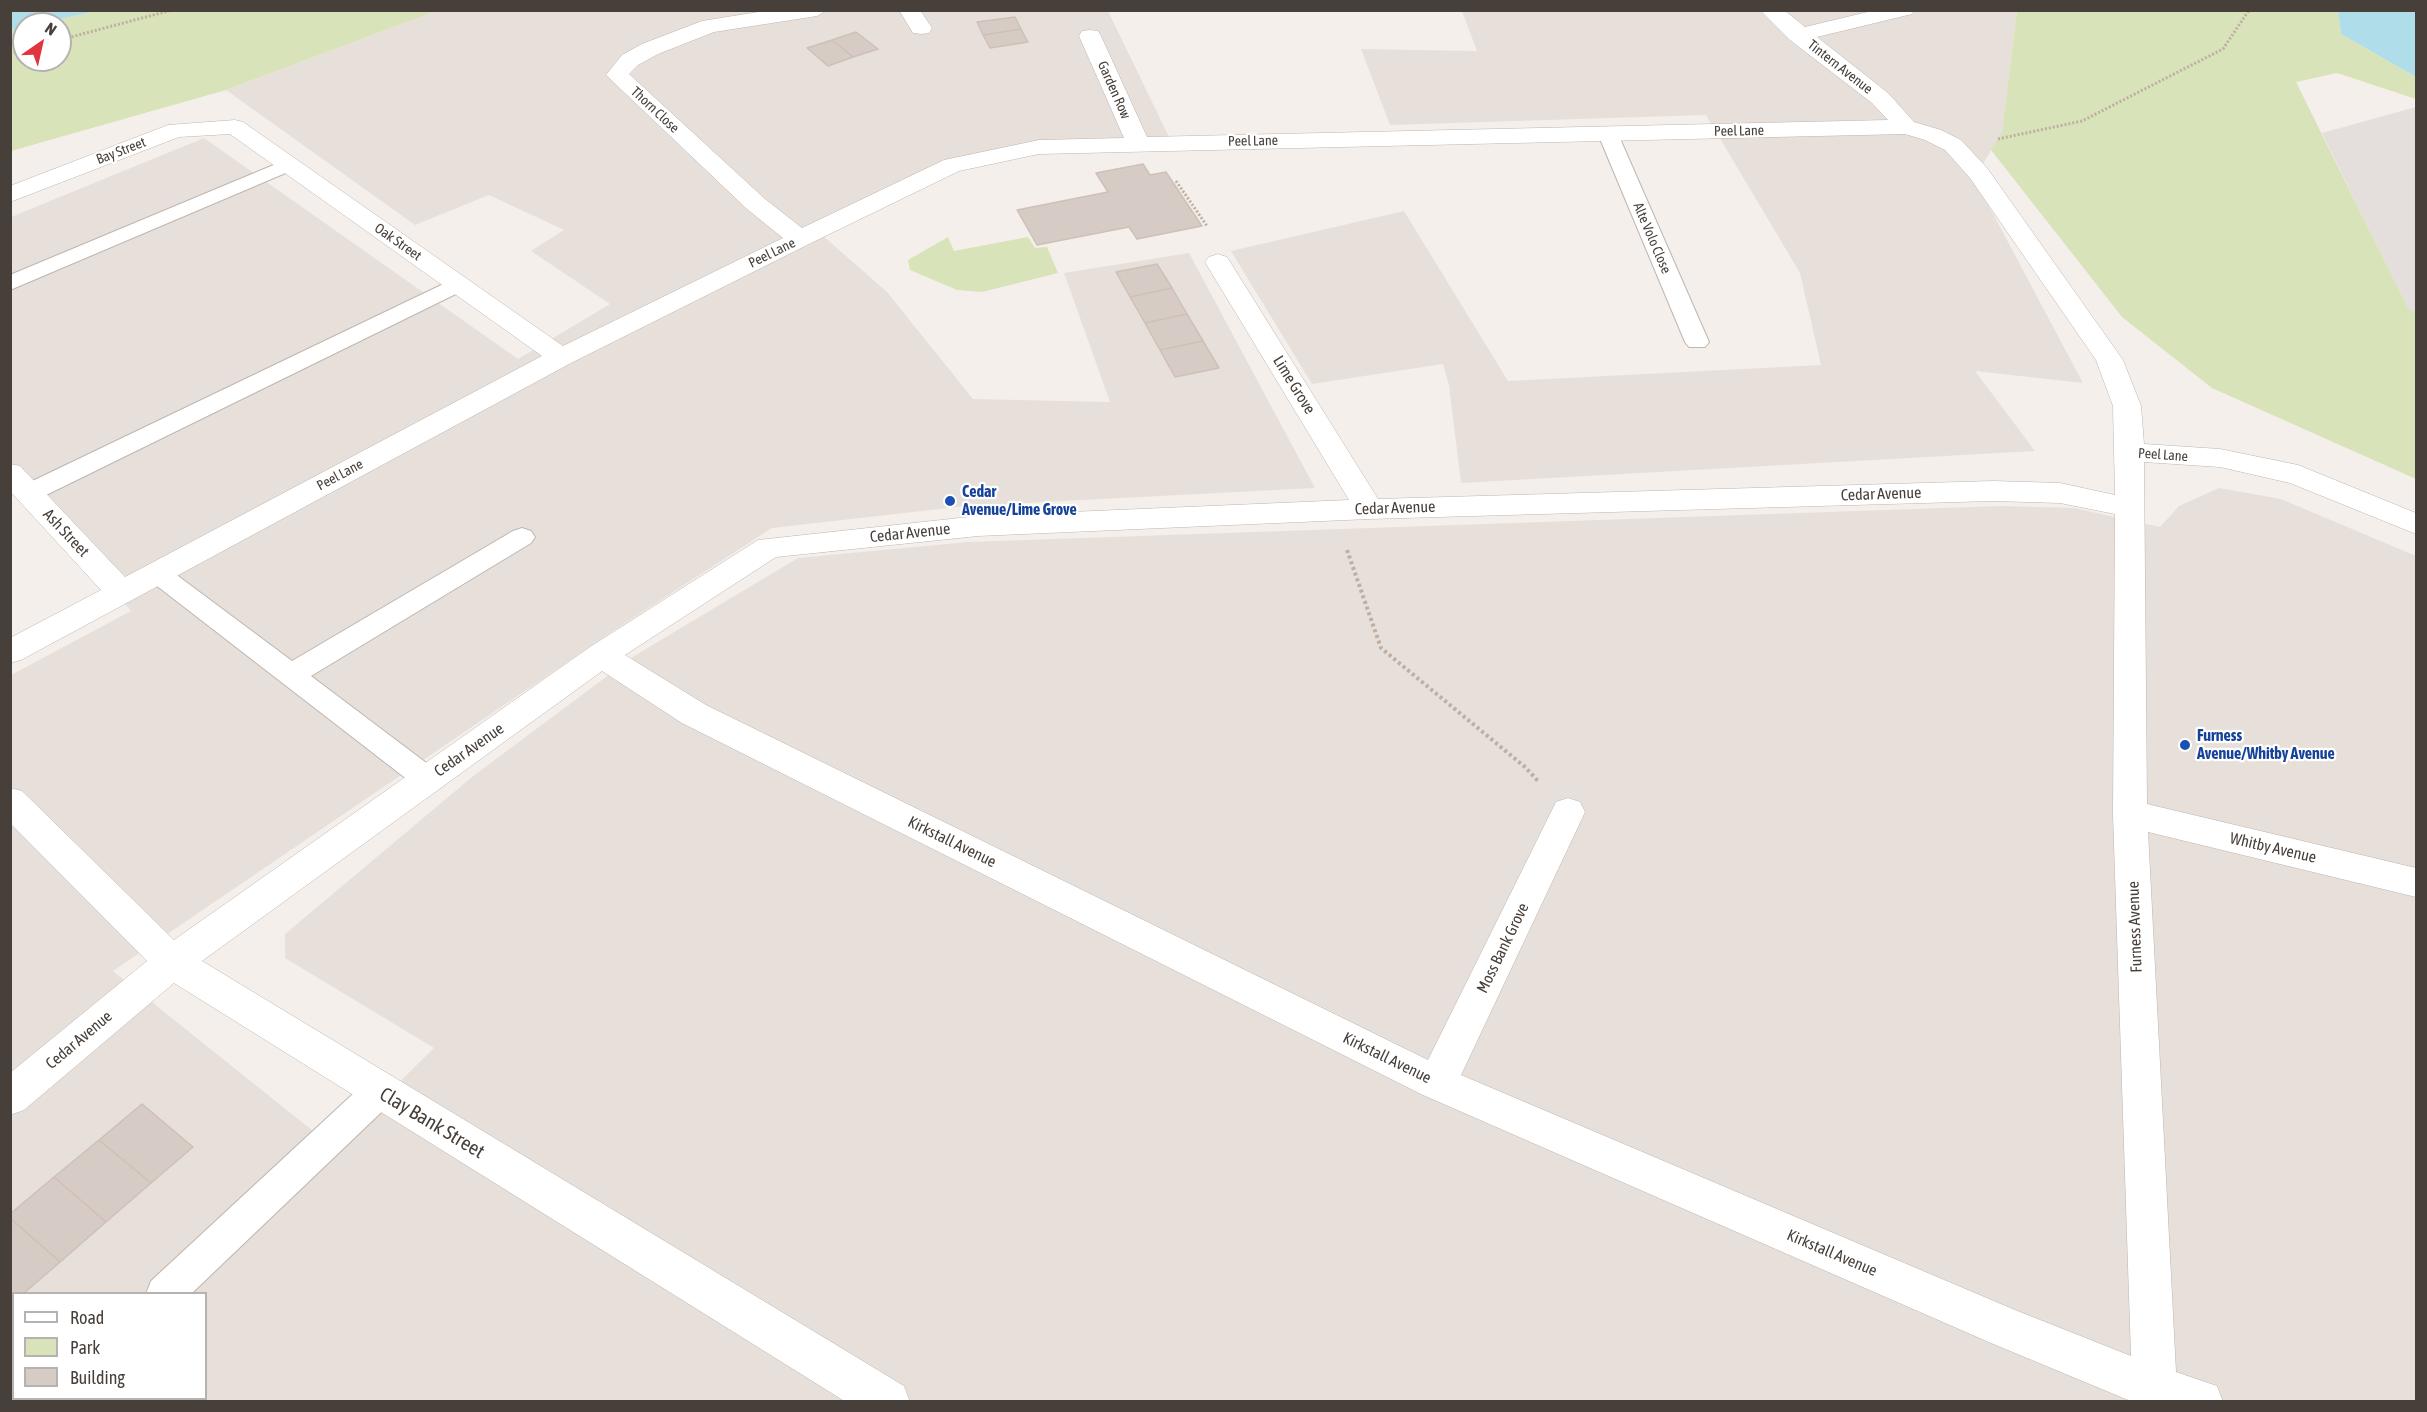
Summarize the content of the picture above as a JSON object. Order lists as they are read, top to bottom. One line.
{"streets":{"street":["Tintern Avenue","Garden Row","Thorn Close","Peel Lane","Bay Street","Oak Street","Lime Grove","Cedar Avenue","Ash Street","Kirkstall Avenue","Whitby Avenue","Furness Avenue","Moss Bank Grove","Clay Bank Street"],"lane":["Alte Volo Close"]},"crossings":[["Tintern Avenue","Peel Lane"],["Garden Row","Peel Lane"],["Thorn Close","Peel Lane"],["Peel Lane","Alte Volo Close"],["Peel Lane","Oak Street"],["Peel Lane","Ash Street"],["Peel Lane","Furness Avenue"],["Bay Street","Oak Street"],["Lime Grove","Cedar Avenue"],["Cedar Avenue","Kirkstall Avenue"],["Cedar Avenue","Furness Avenue"],["Cedar Avenue","Clay Bank Street"],["Kirkstall Avenue","Furness Avenue"],["Kirkstall Avenue","Moss Bank Grove"],["Whitby Avenue","Furness Avenue"]],"places":["Cedar Avenue/Lime Grove","Furness Avenue/Whitby Avenue"],"legend":["Road","Park","Building"],"north":"top right"}
